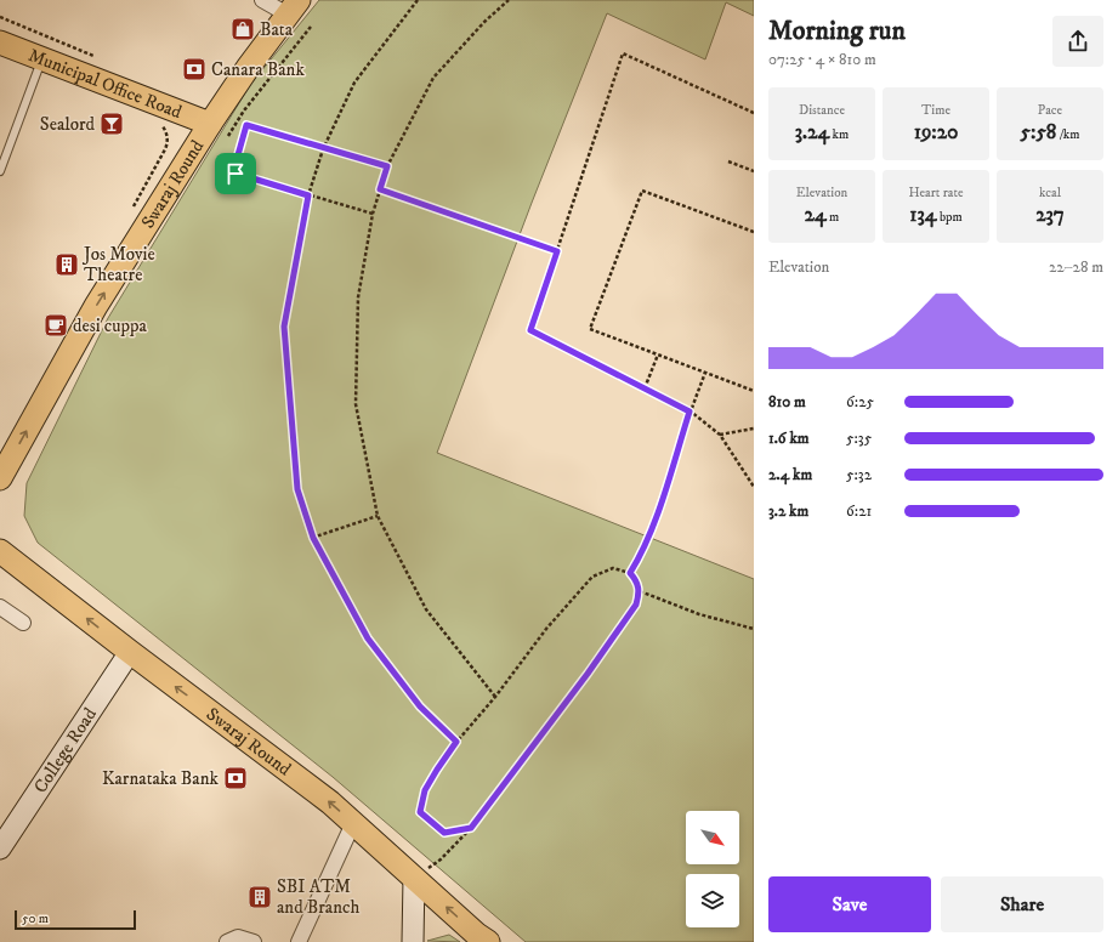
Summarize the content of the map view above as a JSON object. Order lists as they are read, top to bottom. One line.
{"streets":{"main road":["Municipal Office Road","Swaraj Round","College Road"]},"crossings":[["Municipal Office Road","Swaraj Round"],["Swaraj Round","College Road"]],"places":{"shop":["Bata"],"bank":["Canara Bank","Karnataka Bank"],"bar":["Sealord"],"building":["Jos Movie Theatre","SBI ATM and Branch"],"cafe":["desi cuppa"]},"scale_bar":"50 m","north":"bottom right","page":{"heading":["Morning run","07:25 · 4 × 810 m"],"stats":[["Distance","3.24 km"],["Time","19:20"],["Pace","5:58 /km"],["Elevation","24 m"],["Heart rate","134 bpm"],["kcal","237"]],"chart":["Elevation","22–28 m"],"list":[{"name":"810 m","note":"6:25"},{"name":"1.6 km","note":"5:35"},{"name":"2.4 km","note":"5:32"},{"name":"3.2 km","note":"6:21"}],"buttons":["Save","Share"],"scale":"50 m"}}
